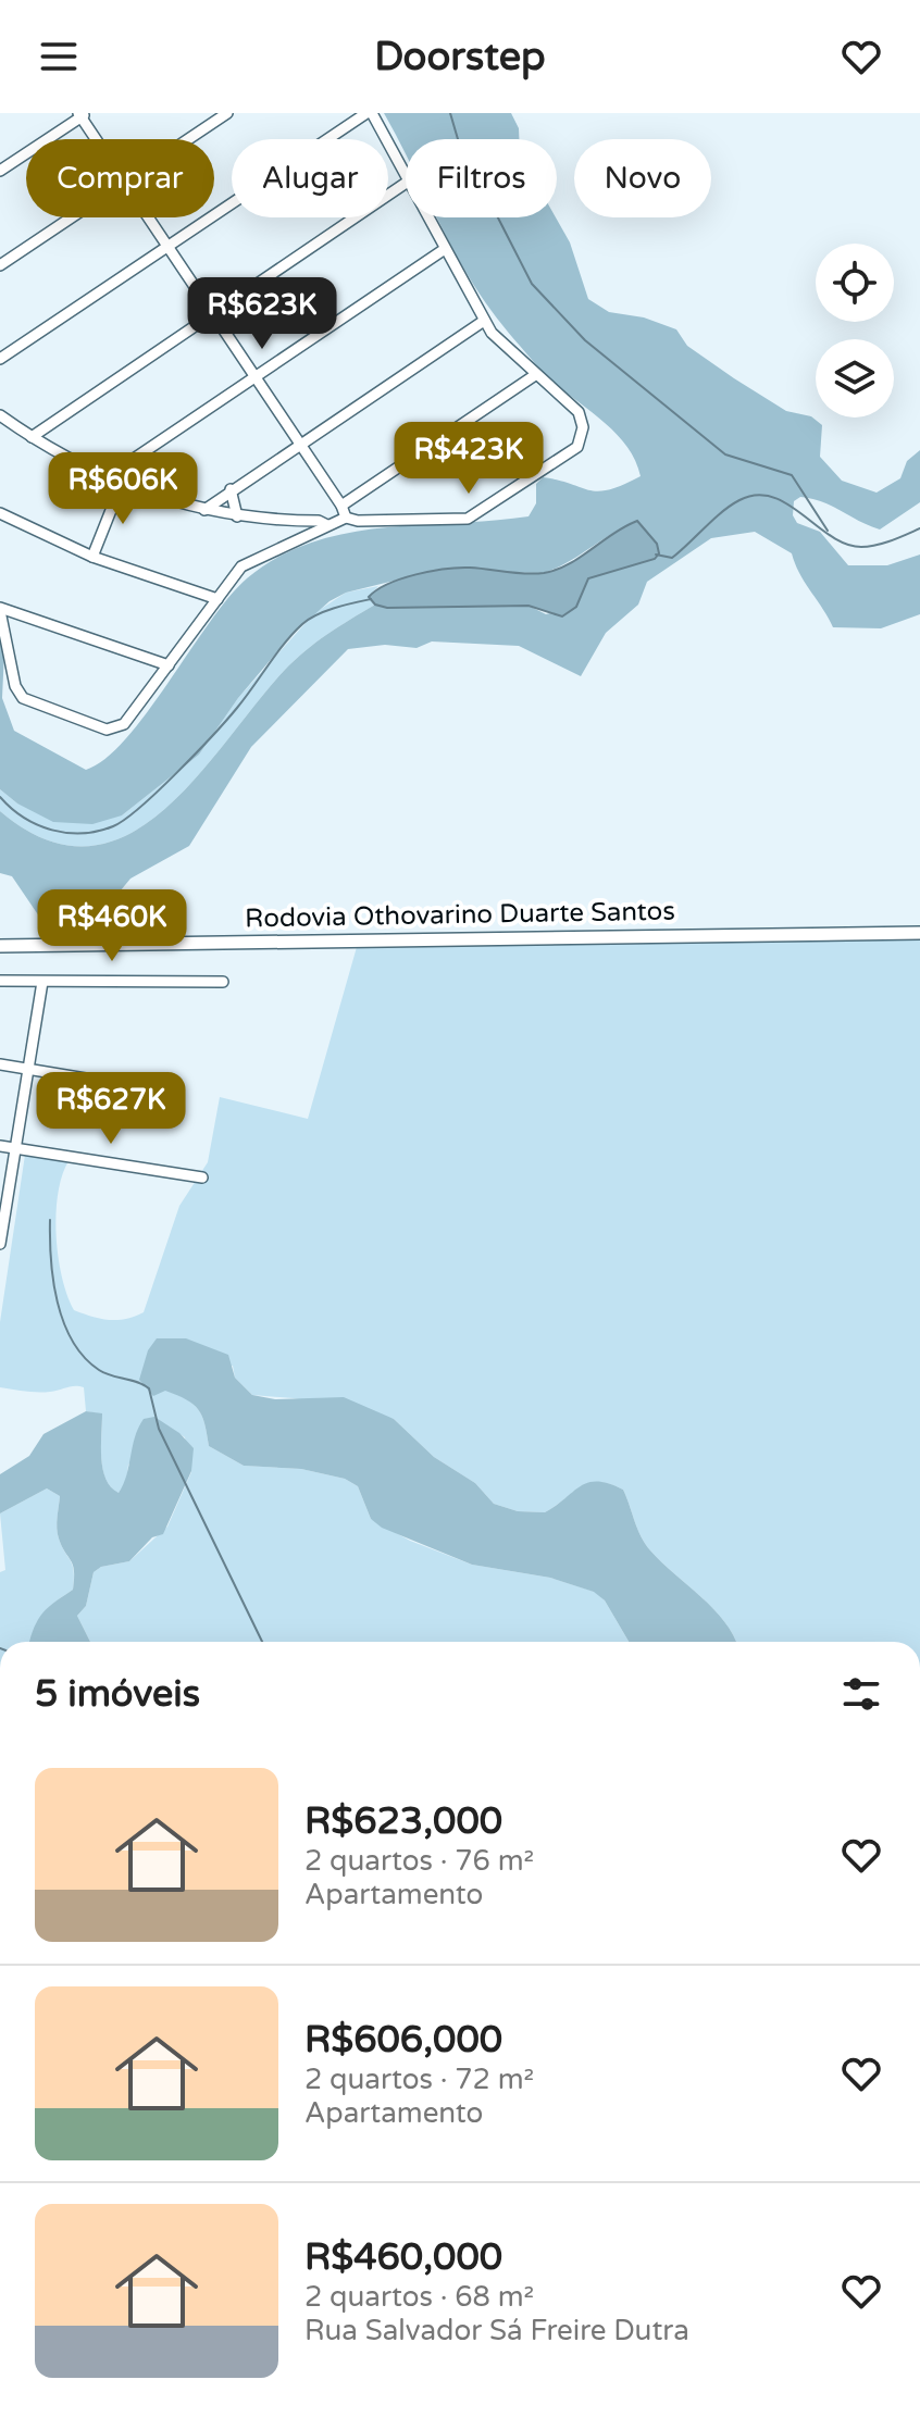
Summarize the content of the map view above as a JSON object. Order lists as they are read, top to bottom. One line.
{"streets":{"main road":["Rodovia Othovarino Duarte Santos"]},"page":{"header":"Doorstep","chip":["Comprar","Alugar","Filtros","Novo"],"price":["R$623K","R$423K","R$606K","R$460K","R$627K"],"heading":"5 imóveis","list":[{"name":"R$623,000","note":"2 quartos · 76 m² · Apartamento"},{"name":"R$606,000","note":"2 quartos · 72 m² · Apartamento"},{"name":"R$460,000","note":"2 quartos · 68 m² · Rua Salvador Sá Freire Dutra"}]}}
